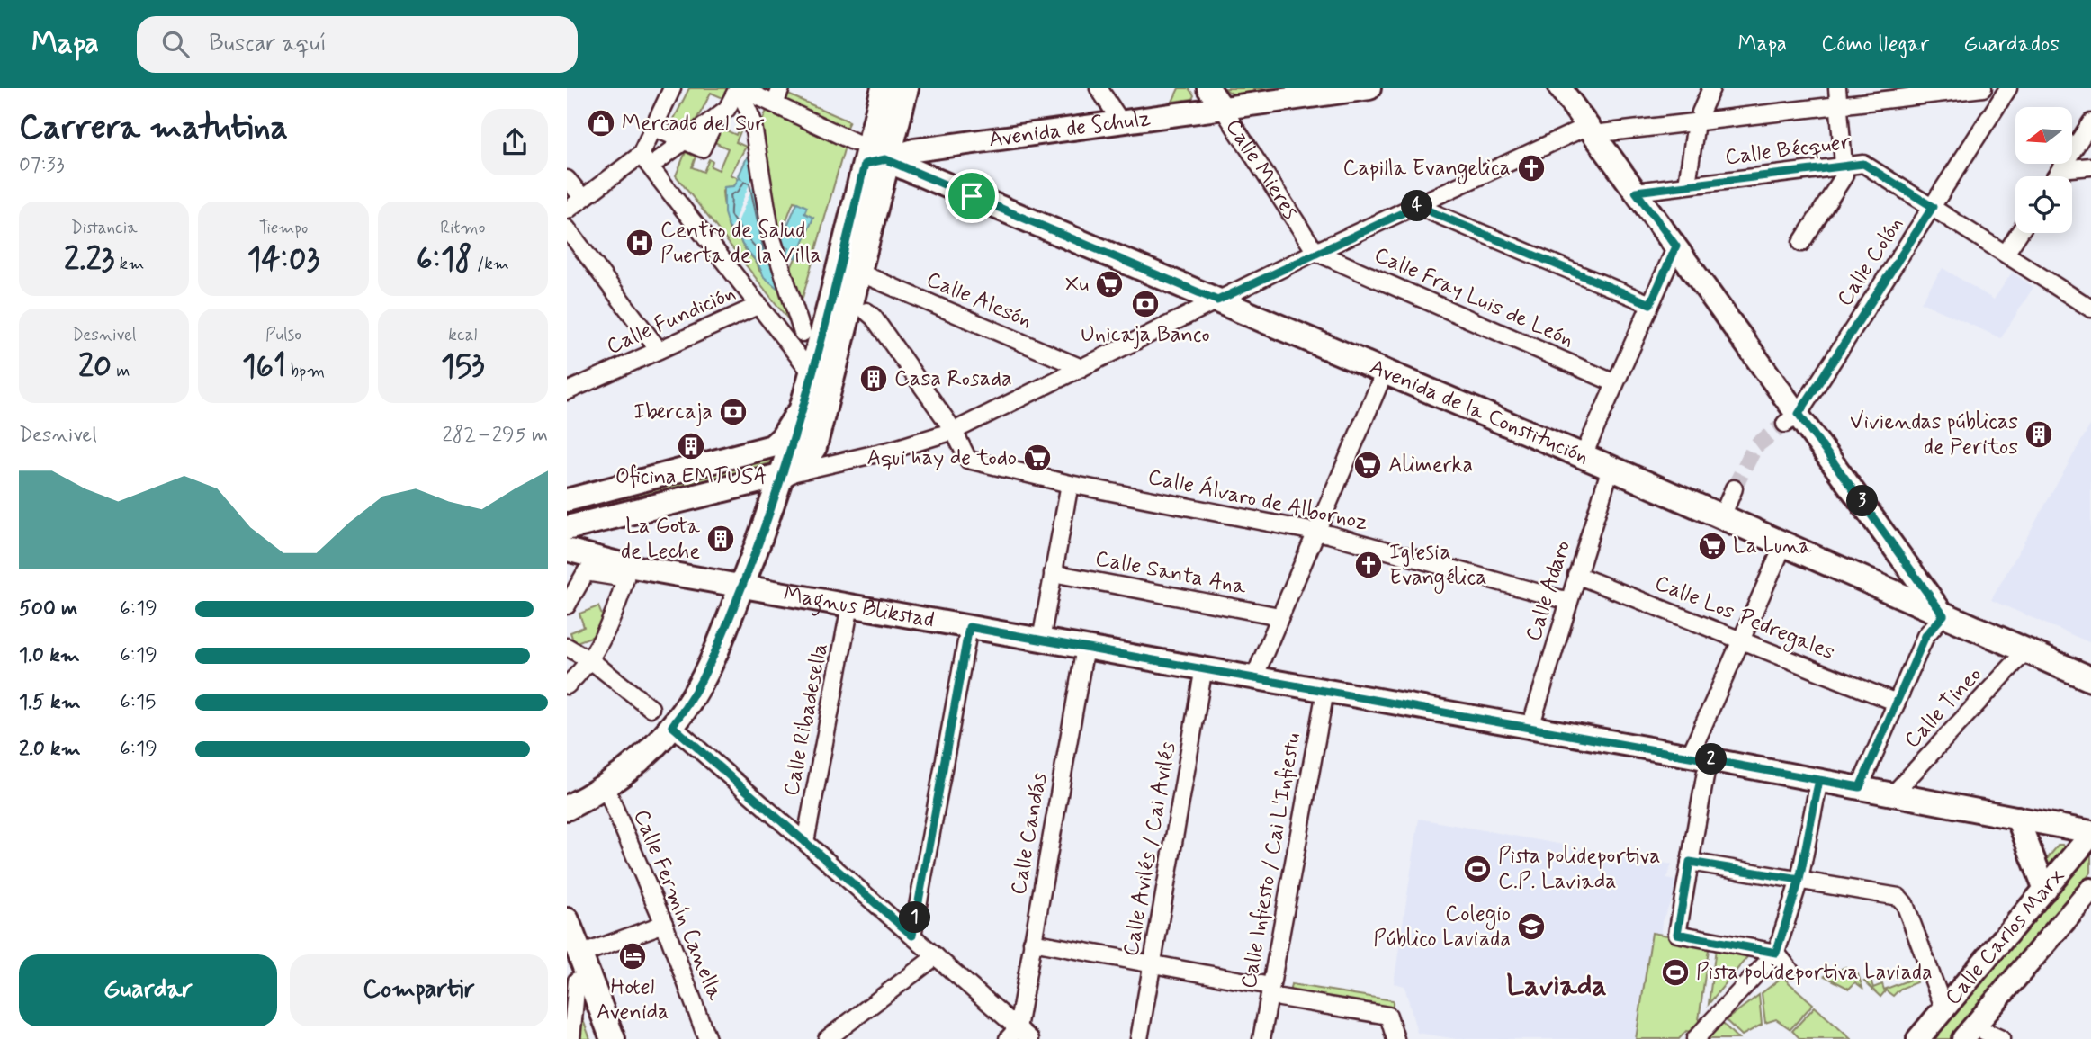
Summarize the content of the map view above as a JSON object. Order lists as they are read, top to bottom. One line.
{"streets":{"main road":["Avenida de la Constitución"],"street":["Avenida de Schulz","Calle Bécquer","Calle Mieres","Calle Colón","Calle Fray Luis de León","Calle Alesón","Calle Fundición","Calle Álvaro de Albornoz","Calle Santa Ana","Calle Adaro","Magnus Blikstad","Calle Los Pedregales","Calle Tineo","Calle Ribadesella","Calle Candás","Calle Avilés / Cai Avilés","Calle Infiesto / Cai L'Infiestu","Calle Fermín Canella","Calle Carlos Marx"]},"crossings":[["Avenida de Schulz","Calle Mieres"],["Avenida de Schulz","Avenida de la Constitución"],["Calle Bécquer","Calle Colón"],["Calle Mieres","Calle Fray Luis de León"],["Avenida de la Constitución","Calle Adaro"],["Avenida de la Constitución","Calle Tineo"],["Calle Álvaro de Albornoz","Calle Adaro"],["Calle Adaro","Magnus Blikstad"],["Calle Adaro","Calle Los Pedregales"],["Magnus Blikstad","Calle Tineo"],["Magnus Blikstad","Calle Ribadesella"],["Magnus Blikstad","Calle Candás"],["Magnus Blikstad","Calle Avilés / Cai Avilés"],["Magnus Blikstad","Calle Infiesto / Cai L'Infiestu"],["Magnus Blikstad","Calle Carlos Marx"]],"districts":["Laviada"],"places":{"shop":["Mercado del Sur"],"church":["Capilla Evangelica","Iglesia Evangélica"],"hospital":["Centro de Salud Puerta de la Villa"],"supermarket":["Xu","Aqui hay de todo","Alimerka","La Luna"],"bank":["Unicaja Banco","Ibercaja"],"building":["Casa Rosada","Viviendas públicas de Peritos","Oficina EMTUSA","La Gota de Leche"],"sports":["Pista polideportiva C.P. Laviada","Pista polideportiva Laviada"],"school or university":["Colegio Público Laviada"],"hotel":["Hotel Avenida"]},"north":"left","page":{"header":"Mapa","search":"Buscar aquí","nav":["Mapa","Cómo llegar","Guardados"],"heading":["Carrera matutina","07:33"],"pins":["4","3","2","1"],"stats":[["Distancia","2.23 km"],["Tiempo","14:03"],["Ritmo","6:18 /km"],["Desnivel","20 m"],["Pulso","161 bpm"],["kcal","153"]],"chart":["Desnivel","282–295 m"],"list":[{"name":"500 m","note":"6:19"},{"name":"1.0 km","note":"6:19"},{"name":"1.5 km","note":"6:15"},{"name":"2.0 km","note":"6:19"}],"buttons":["Guardar","Compartir"]}}
